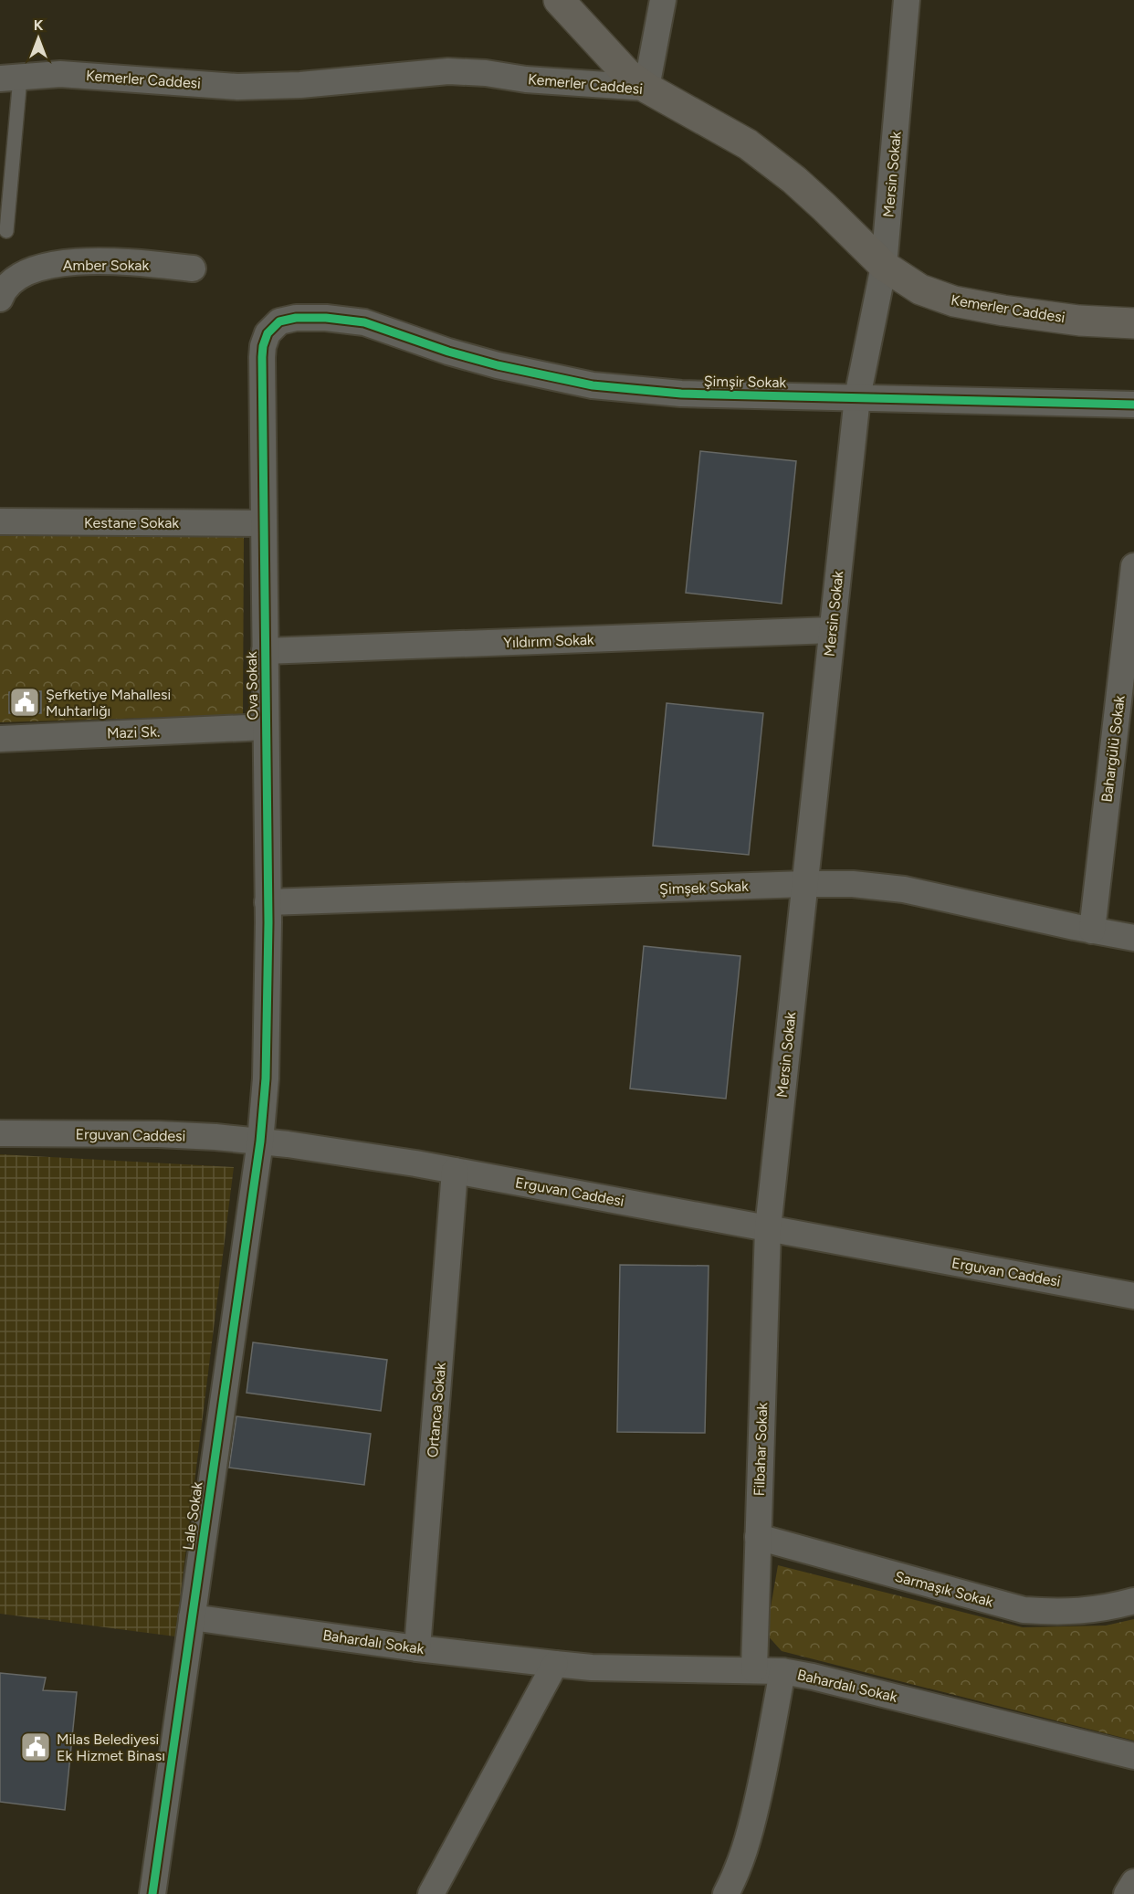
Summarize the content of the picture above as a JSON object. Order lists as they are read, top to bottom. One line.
{"streets":{"street":["Kemerler Caddesi","Mersin Sokak","Amber Sokak","Şimşir Sokak","Kestane Sokak","Yıldırım Sokak","Ova Sokak","Mazi Sk.","Bahargülü Sokak","Şimşek Sokak","Erguvan Caddesi","Ortanca Sokak","Filbahar Sokak","Lale Sokak","Sarmaşık Sokak","Bahardalı Sokak"]},"crossings":[["Kemerler Caddesi","Mersin Sokak"],["Mersin Sokak","Şimşir Sokak"],["Mersin Sokak","Yıldırım Sokak"],["Mersin Sokak","Şimşek Sokak"],["Mersin Sokak","Erguvan Caddesi"],["Mersin Sokak","Filbahar Sokak"],["Şimşir Sokak","Ova Sokak"],["Kestane Sokak","Ova Sokak"],["Yıldırım Sokak","Ova Sokak"],["Ova Sokak","Mazi Sk."],["Ova Sokak","Şimşek Sokak"],["Ova Sokak","Erguvan Caddesi"],["Ova Sokak","Lale Sokak"],["Bahargülü Sokak","Şimşek Sokak"],["Erguvan Caddesi","Ortanca Sokak"],["Erguvan Caddesi","Filbahar Sokak"],["Erguvan Caddesi","Lale Sokak"],["Ortanca Sokak","Bahardalı Sokak"],["Filbahar Sokak","Sarmaşık Sokak"],["Filbahar Sokak","Bahardalı Sokak"],["Lale Sokak","Bahardalı Sokak"]],"places":{"public building":["Şefketiye Mahallesi Muhtarlığı","Milas Belediyesi Ek Hizmet Binası"]},"north":"top"}
